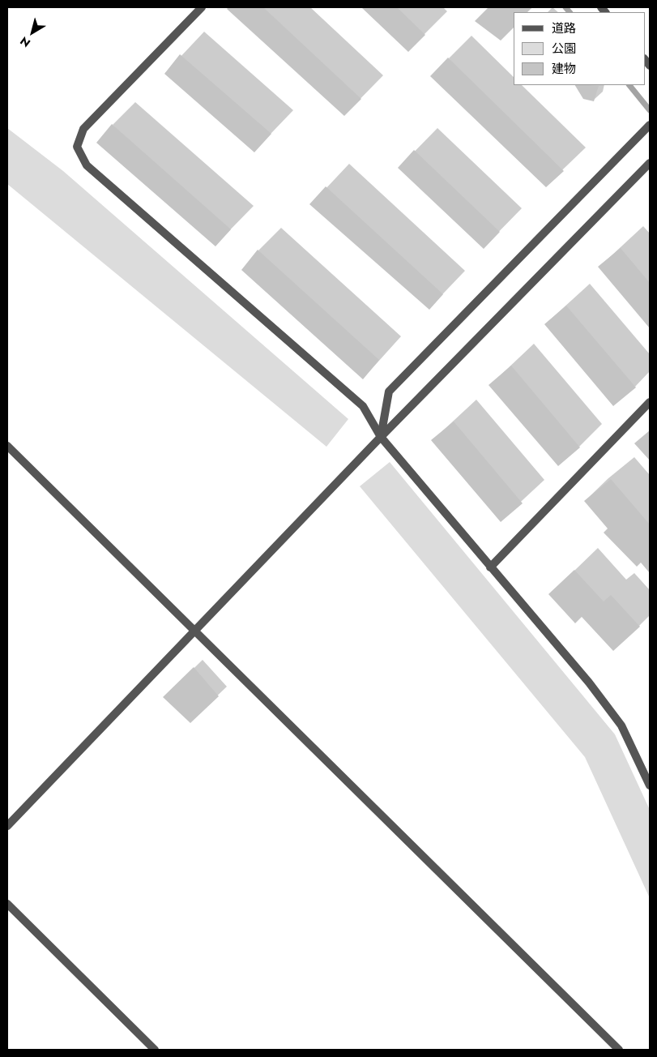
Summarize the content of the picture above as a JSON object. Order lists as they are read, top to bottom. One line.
{"legend":["道路","公園","建物"],"north":"bottom left"}
